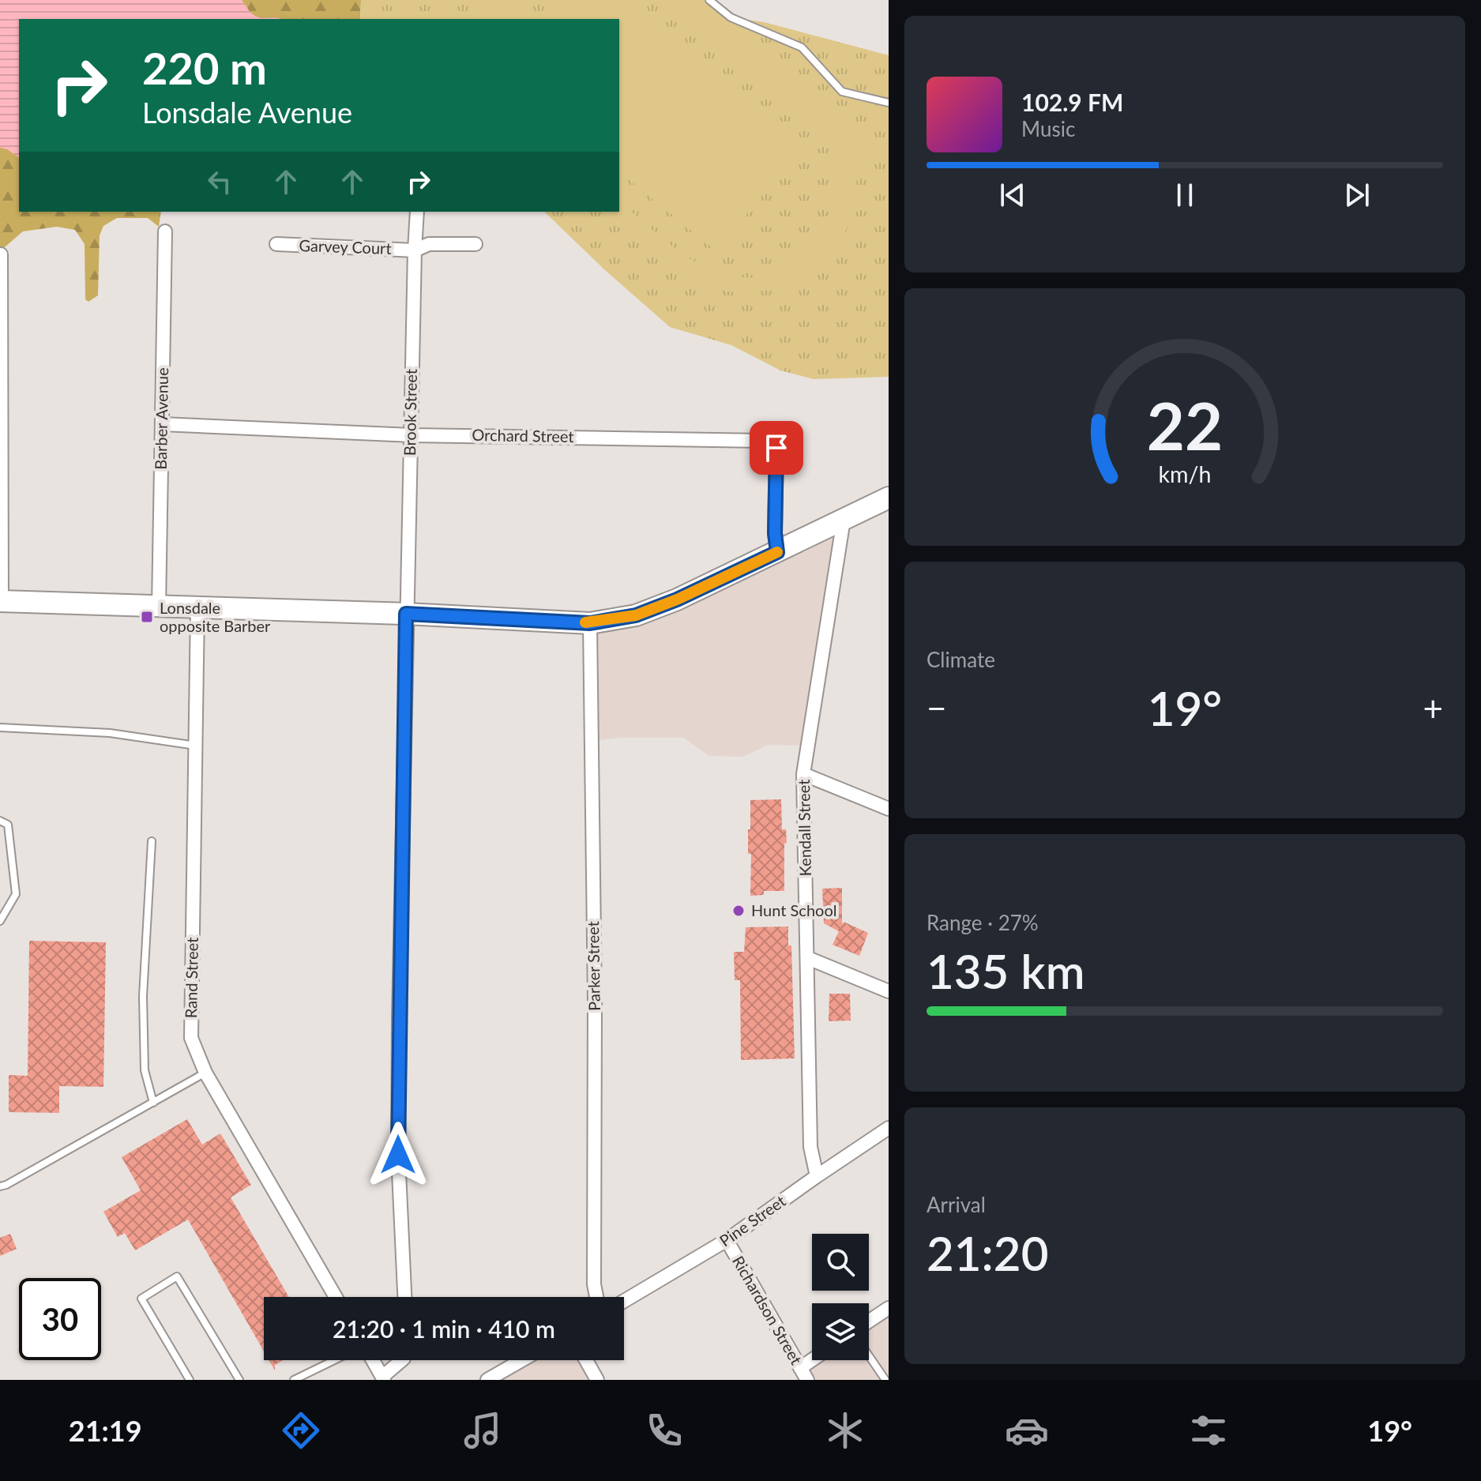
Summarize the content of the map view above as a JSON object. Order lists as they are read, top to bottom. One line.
{"streets":{"street":["Garvey Court","Brook Street","Barber Avenue","Orchard Street","Kendall Street","Parker Street","Rand Street","Pine Street","Richardson Street"]},"crossings":[["Garvey Court","Brook Street"],["Brook Street","Orchard Street"],["Barber Avenue","Orchard Street"],["Kendall Street","Pine Street"],["Pine Street","Richardson Street"]],"places":{"transit":["Lonsdale opposite Barber"],"other":["Hunt School"]},"page":{"turn":["220 m","Lonsdale Avenue"],"song":["102.9 FM","Music"],"tile":["Climate",["Range · 27%","135 km"],["Arrival","21:20"]],"heat":["−","19°","+"],"limit":"30","trip":"21:20 · 1 min · 410 m","tabs":["21:19","19°"],"gauge":["22","km/h"]}}
